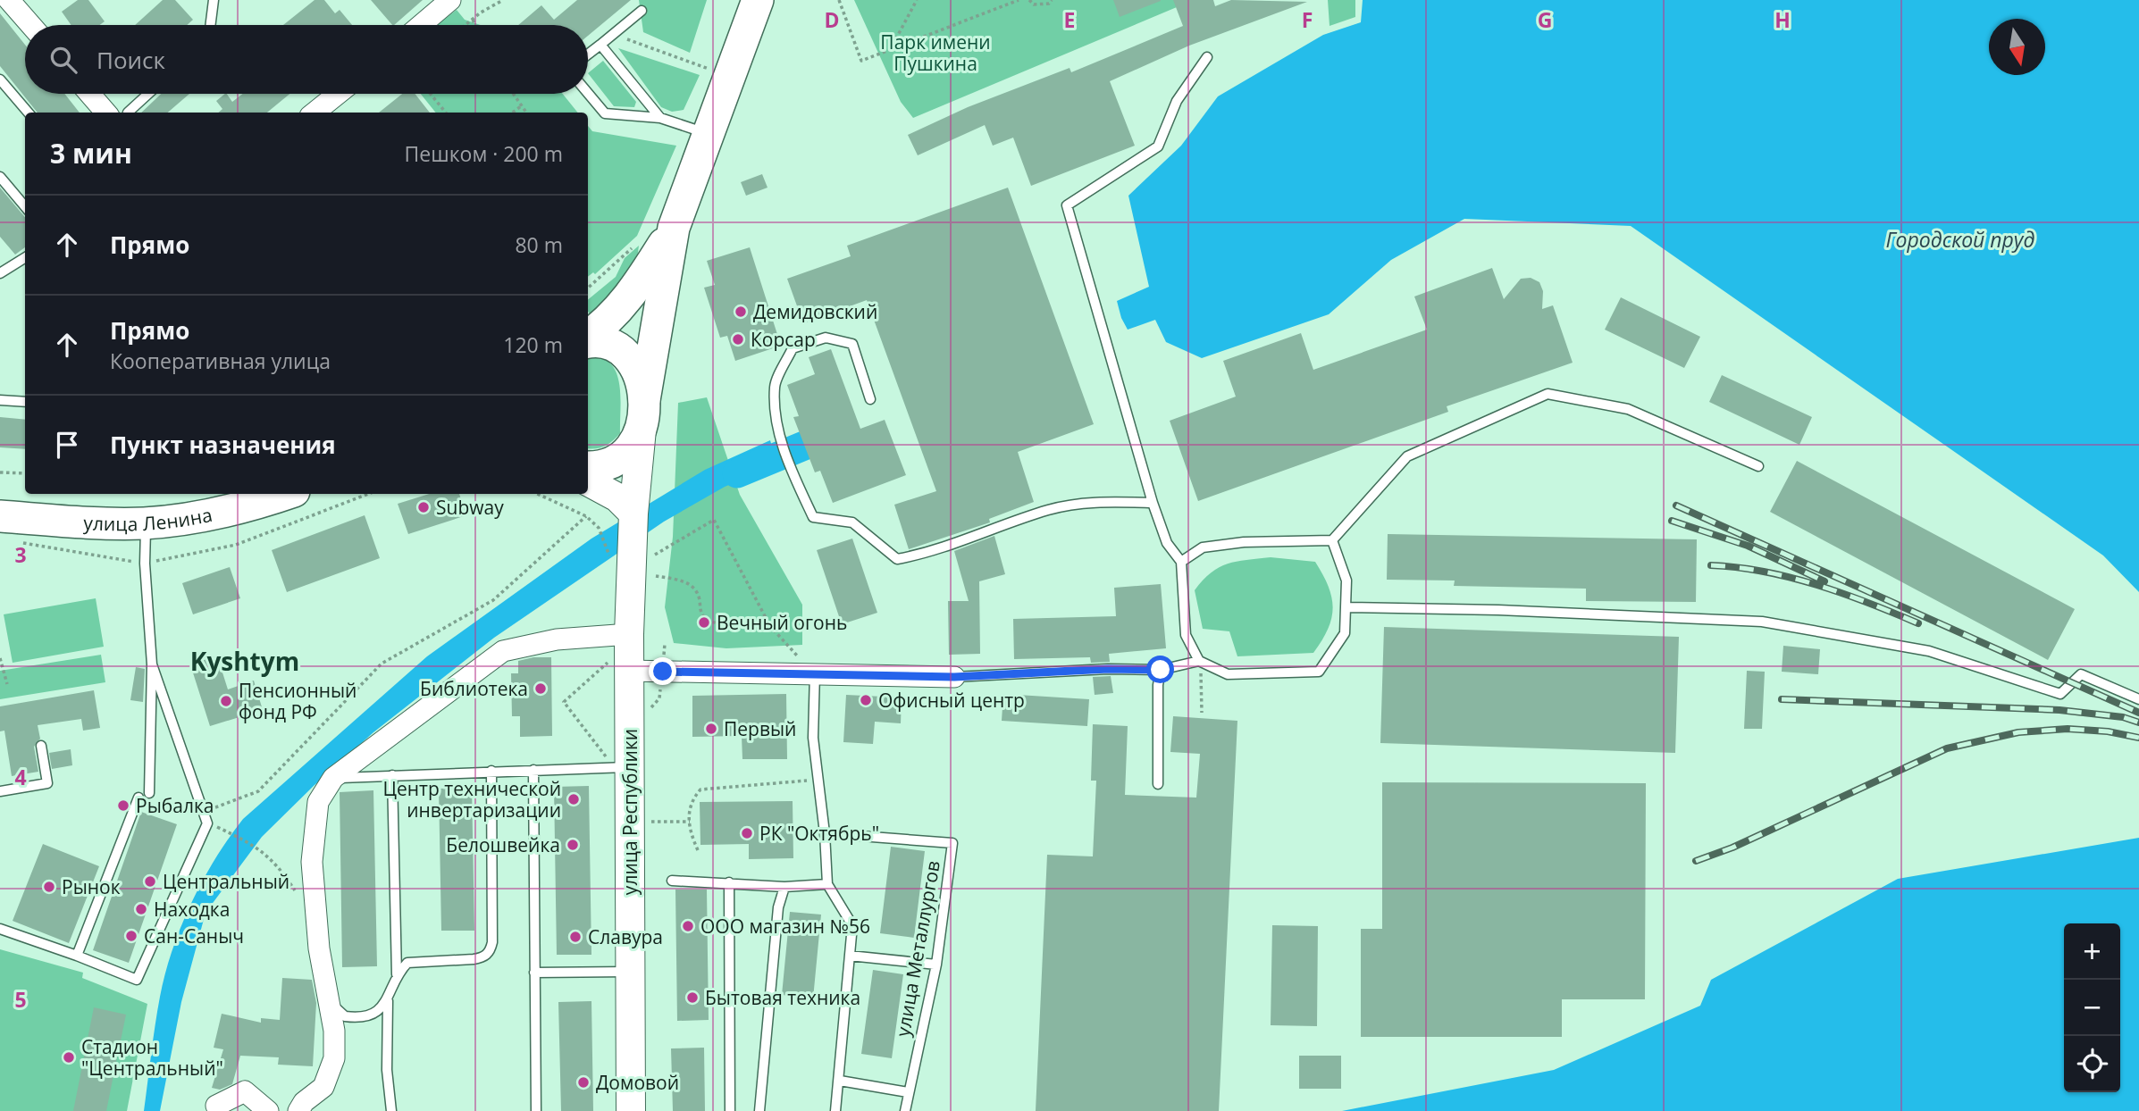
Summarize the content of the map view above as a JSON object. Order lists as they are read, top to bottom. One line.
{"streets":{"main road":["улица Ленина","улица Республики"],"lane":["улица Металлургов"]},"districts":["Kyshtym"],"water":["Городской пруд"],"parks":["Парк имени Пушкина"],"places":["Демидовский","Корсар","Subway","Вечный огонь","Библиотека","Офисный центр","Пенсионный фонд РФ","Первый","Центр технической инвертаризации","Рыбалка","РК \"Октябрь\"","Белошвейка","Центральный","Рынок","Находка","ООО магазин №56","Сан-Саныч","Славура","Бытовая техника","Стадион \"Центральный\"","Домовой"],"north":"bottom","page":{"search":"Поиск","heading":["3 мин","Пешком · 200 m"],"list":[["Прямо","80 m"],["Прямо","Кооперативная улица","120 m"],"Пункт назначения"],"map_buttons":["+","−"]},"grid":{"columns":["D","E","F","G","H"],"rows":["3","4","5"]}}
